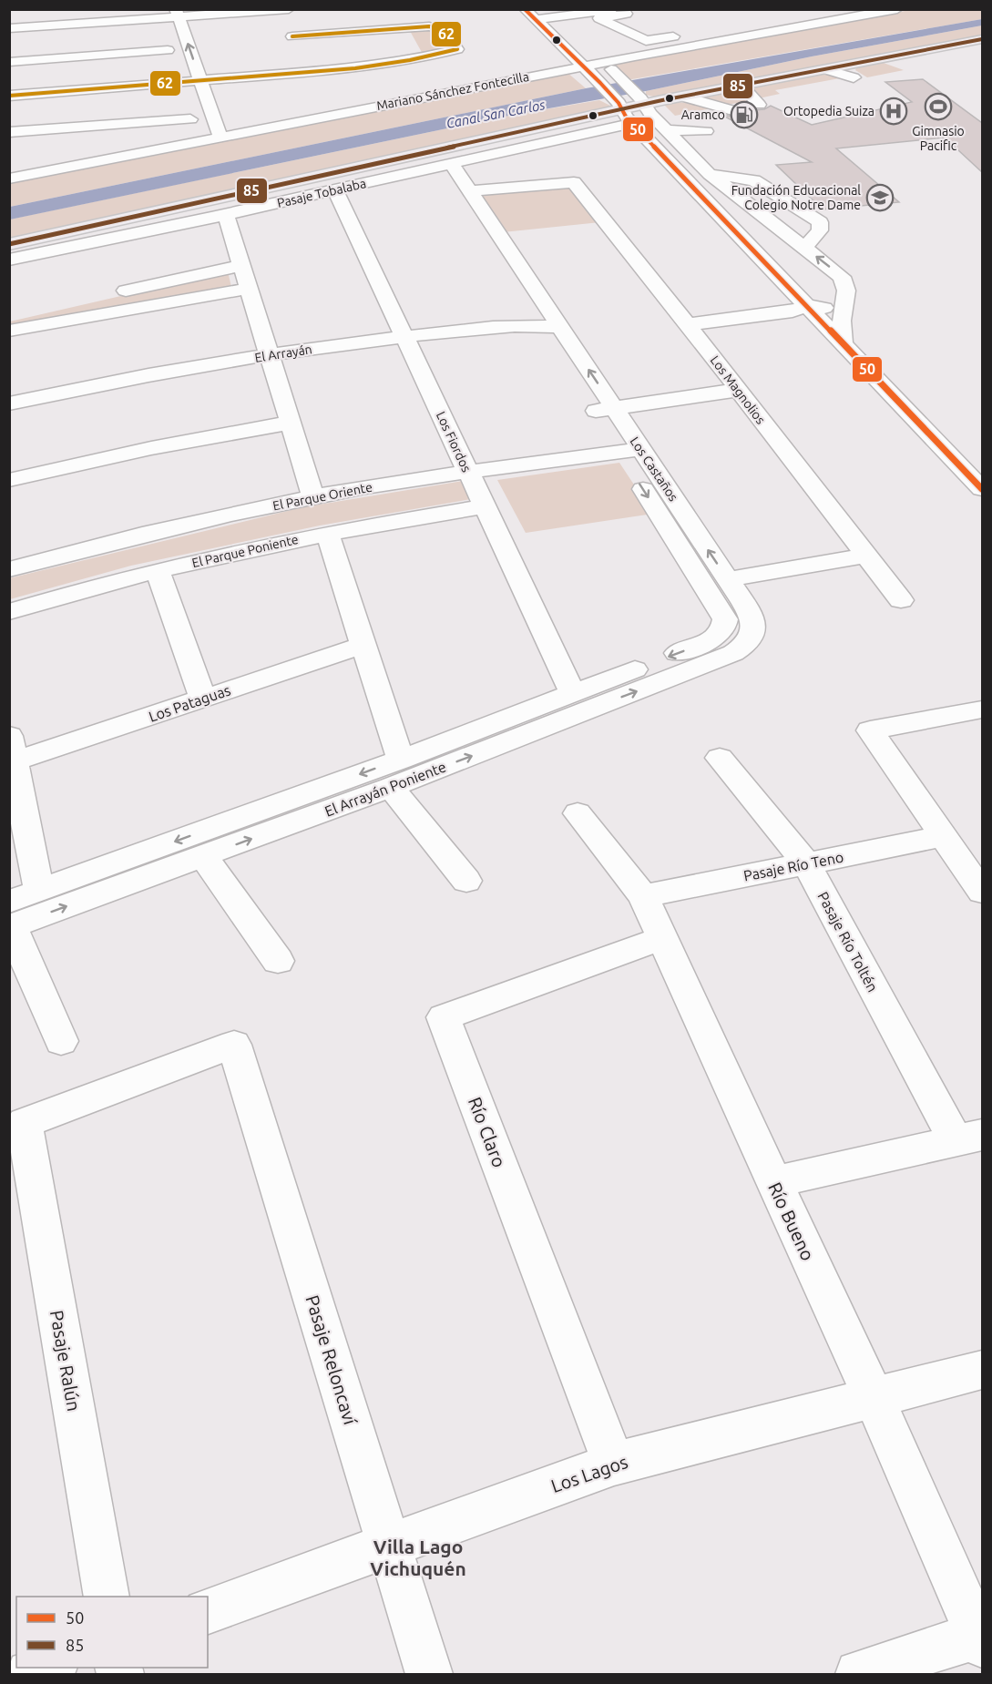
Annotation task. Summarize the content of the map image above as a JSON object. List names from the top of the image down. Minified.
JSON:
{"streets":{"street":["Mariano Sánchez Fontecilla","Pasaje Tobalaba","El Arrayán","Los Magnolios","Los Fiordos","Los Castaños","El Parque Oriente","El Parque Poniente","Los Pataguas","El Arrayán Poniente","Pasaje Río Teno","Pasaje Río Toltén","Río Claro","Río Bueno","Pasaje Reloncaví","Pasaje Ralún","Los Lagos"]},"crossings":[["Pasaje Tobalaba","Los Fiordos"],["Pasaje Tobalaba","Los Castaños"],["El Arrayán","Los Fiordos"],["El Arrayán","Los Castaños"],["Los Magnolios","Los Castaños"],["Los Fiordos","El Parque Oriente"],["Los Fiordos","El Parque Poniente"],["Los Fiordos","El Arrayán Poniente"],["Los Castaños","El Parque Oriente"],["Los Castaños","El Arrayán Poniente"],["Pasaje Río Teno","Pasaje Río Toltén"],["Pasaje Río Teno","Río Bueno"],["Río Claro","Río Bueno"],["Río Claro","Los Lagos"],["Río Bueno","Los Lagos"],["Pasaje Reloncaví","Pasaje Ralún"],["Pasaje Reloncaví","Los Lagos"]],"districts":["Villa Lago Vichuquén"],"water":["Canal San Carlos"],"places":{"sports":["Gimnasio Pacific"],"hospital":["Ortopedia Suiza"],"fuel station":["Aramco"],"school or university":["Fundación Educacional Colegio Notre Dame"]},"lines":["transit line 50","transit line 62","transit line 85"],"legend":["50","85"]}
